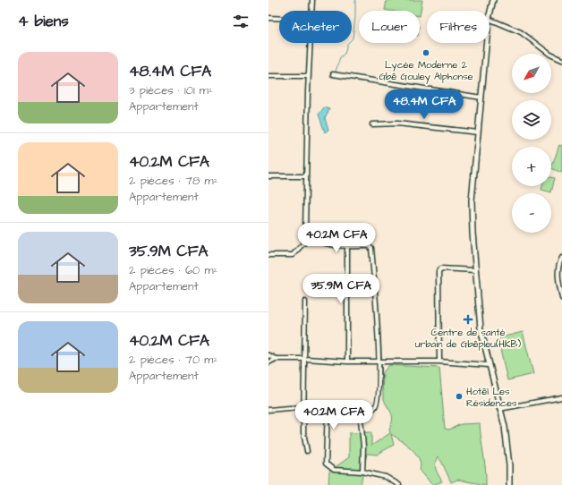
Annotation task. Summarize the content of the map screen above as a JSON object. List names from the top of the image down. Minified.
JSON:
{"places":{"other":["Lycée Moderne 2 Gbê Gouley Alphonse","Hotêl Les Résidences"],"health":["Centre de santé urbain de Gbêpleu(HKB)"]},"north":"bottom left","page":{"heading":"4 biens","chip":["Acheter","Louer","Filtres"],"list":[{"name":"48.4M CFA","note":"3 pièces · 101 m² · Appartement"},{"name":"40.2M CFA","note":"2 pièces · 78 m² · Appartement"},{"name":"35.9M CFA","note":"2 pièces · 60 m² · Appartement"},{"name":"40.2M CFA","note":"2 pièces · 70 m² · Appartement"}],"map_buttons":["+","−"],"price":["48.4M CFA","40.2M CFA","35.9M CFA","40.2M CFA"]}}
